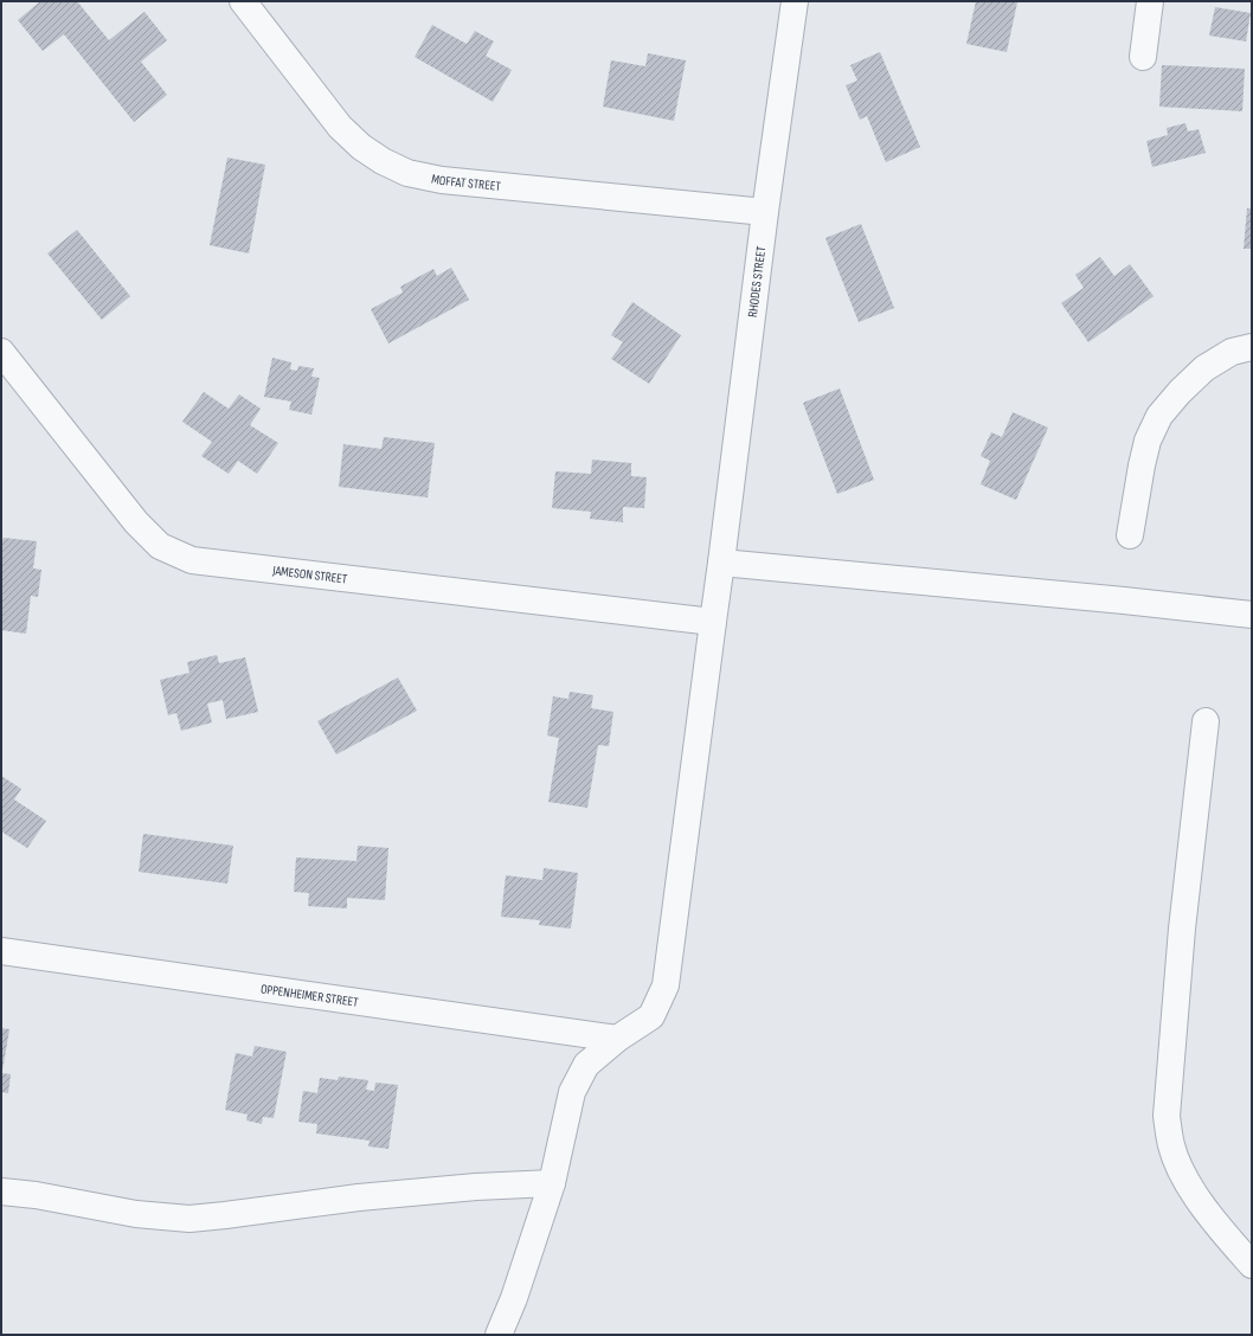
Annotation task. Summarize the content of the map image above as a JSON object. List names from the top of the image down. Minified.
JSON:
{"streets":{"street":["MOFFAT STREET","RHODES STREET","JAMESON STREET","OPPENHEIMER STREET"]},"crossings":[["MOFFAT STREET","RHODES STREET"],["RHODES STREET","JAMESON STREET"],["RHODES STREET","OPPENHEIMER STREET"]]}
